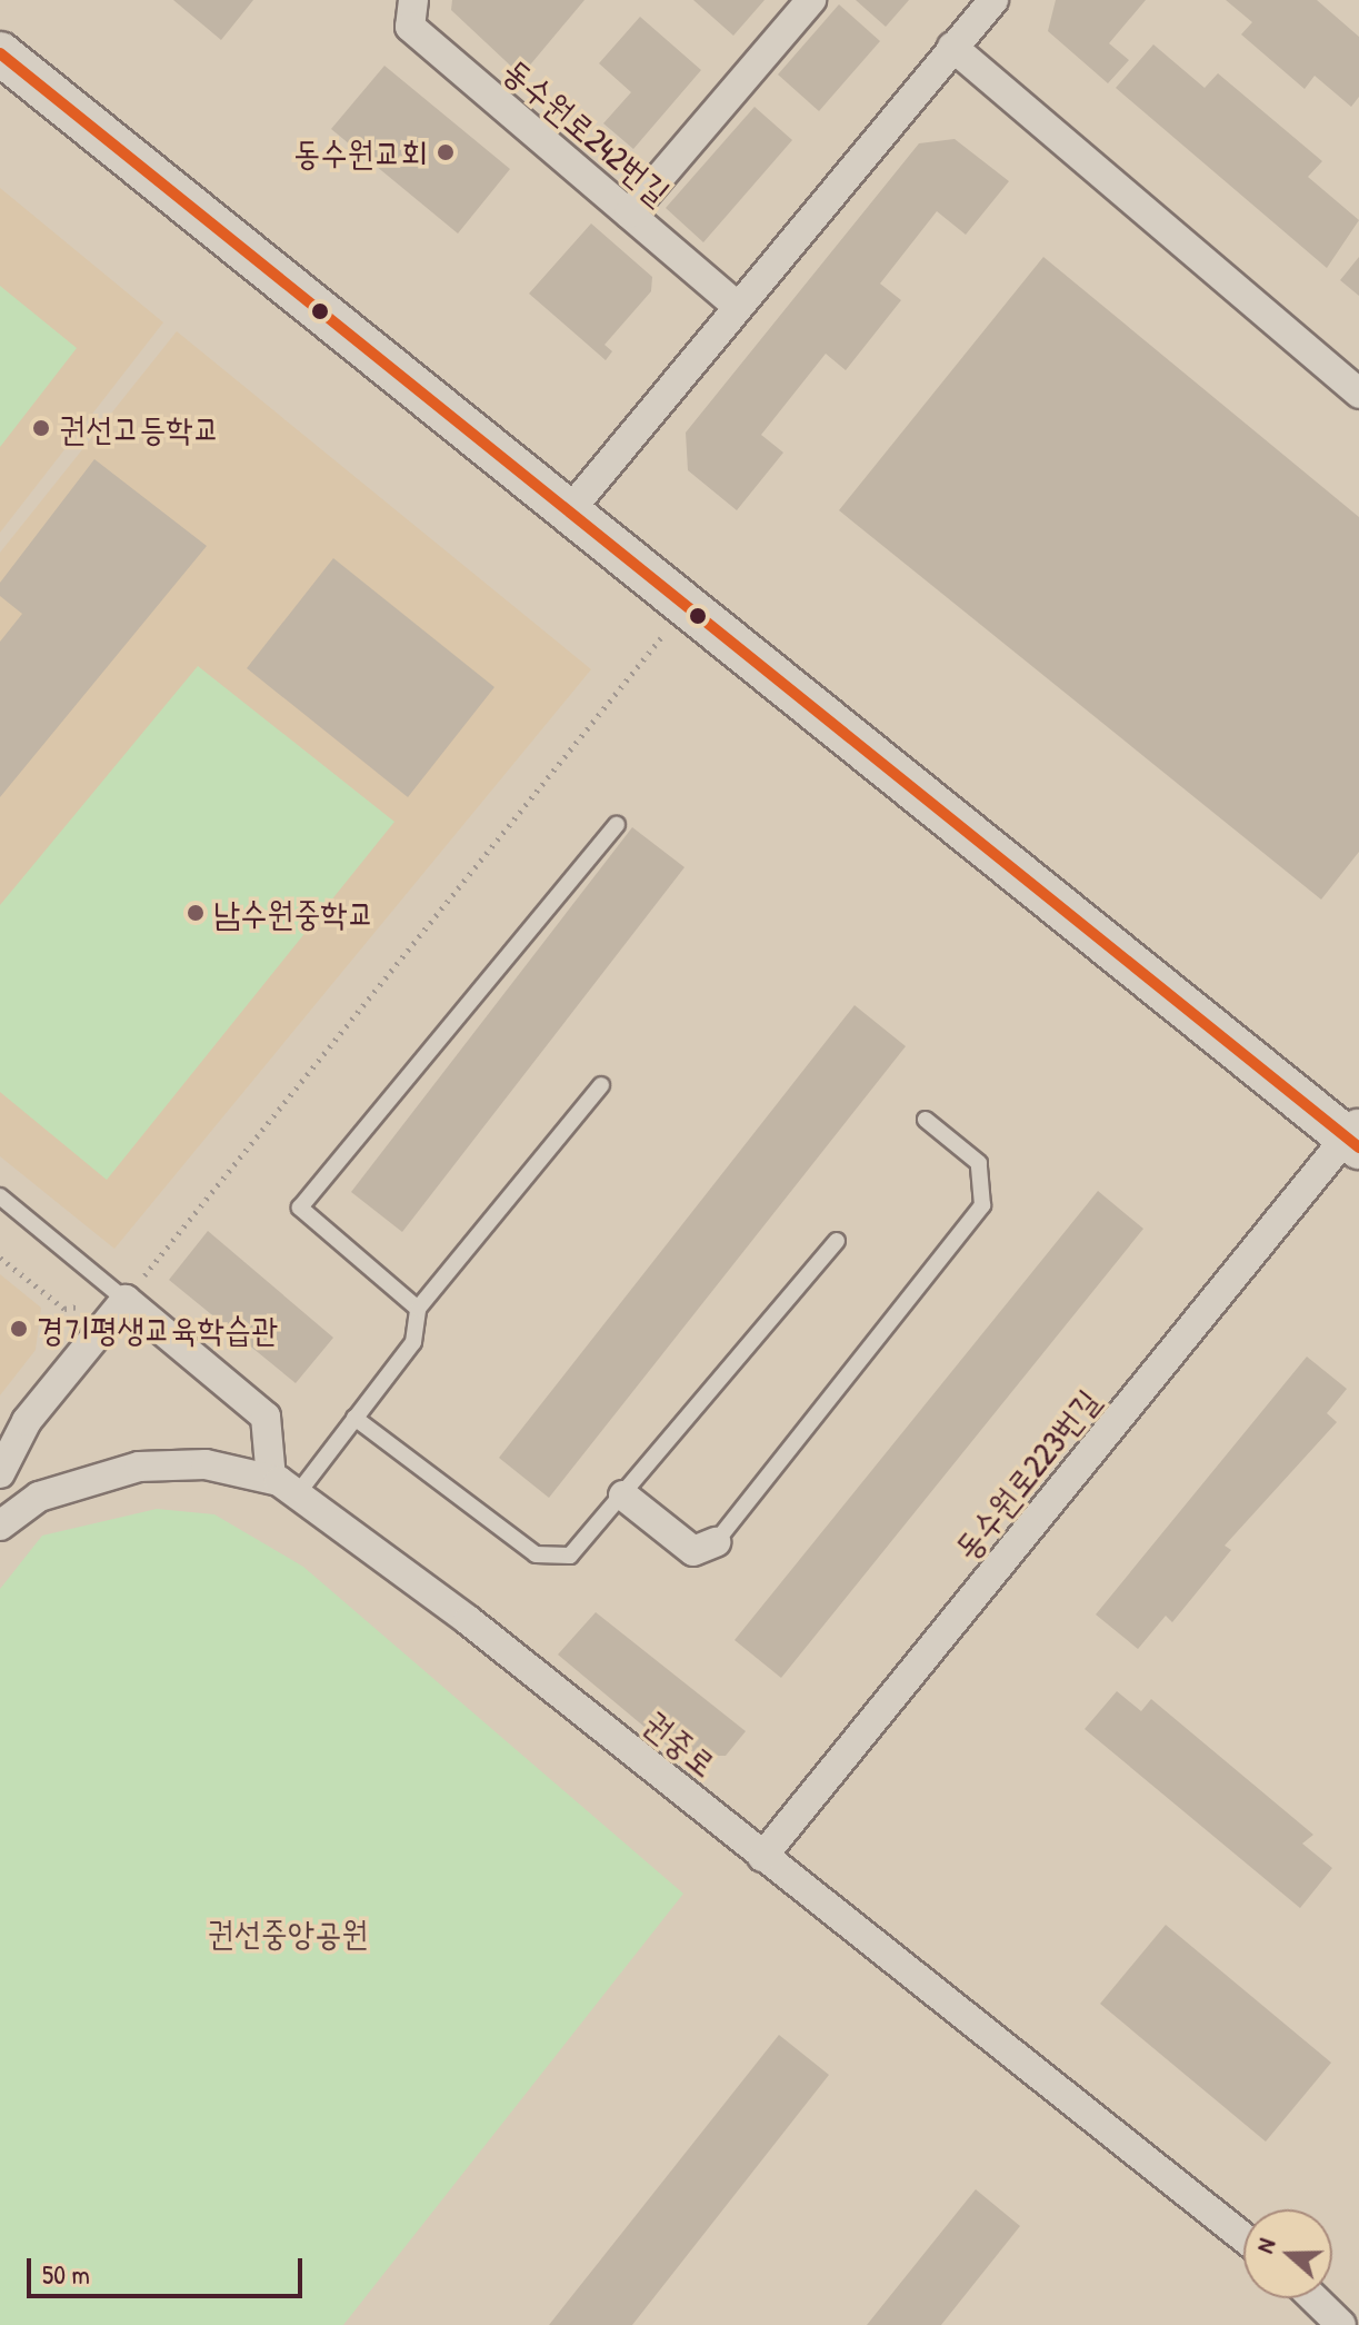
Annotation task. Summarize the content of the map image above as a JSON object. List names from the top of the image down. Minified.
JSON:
{"streets":{"street":["동수원로242번길","동수원로223번길","권중로"]},"crossings":[["동수원로223번길","권중로"]],"parks":["권선중앙공원"],"places":["동수원교회","권선고등학교","남수원중학교","경기평생교육학습관"],"scale_bar":"50 m","north":"left"}
